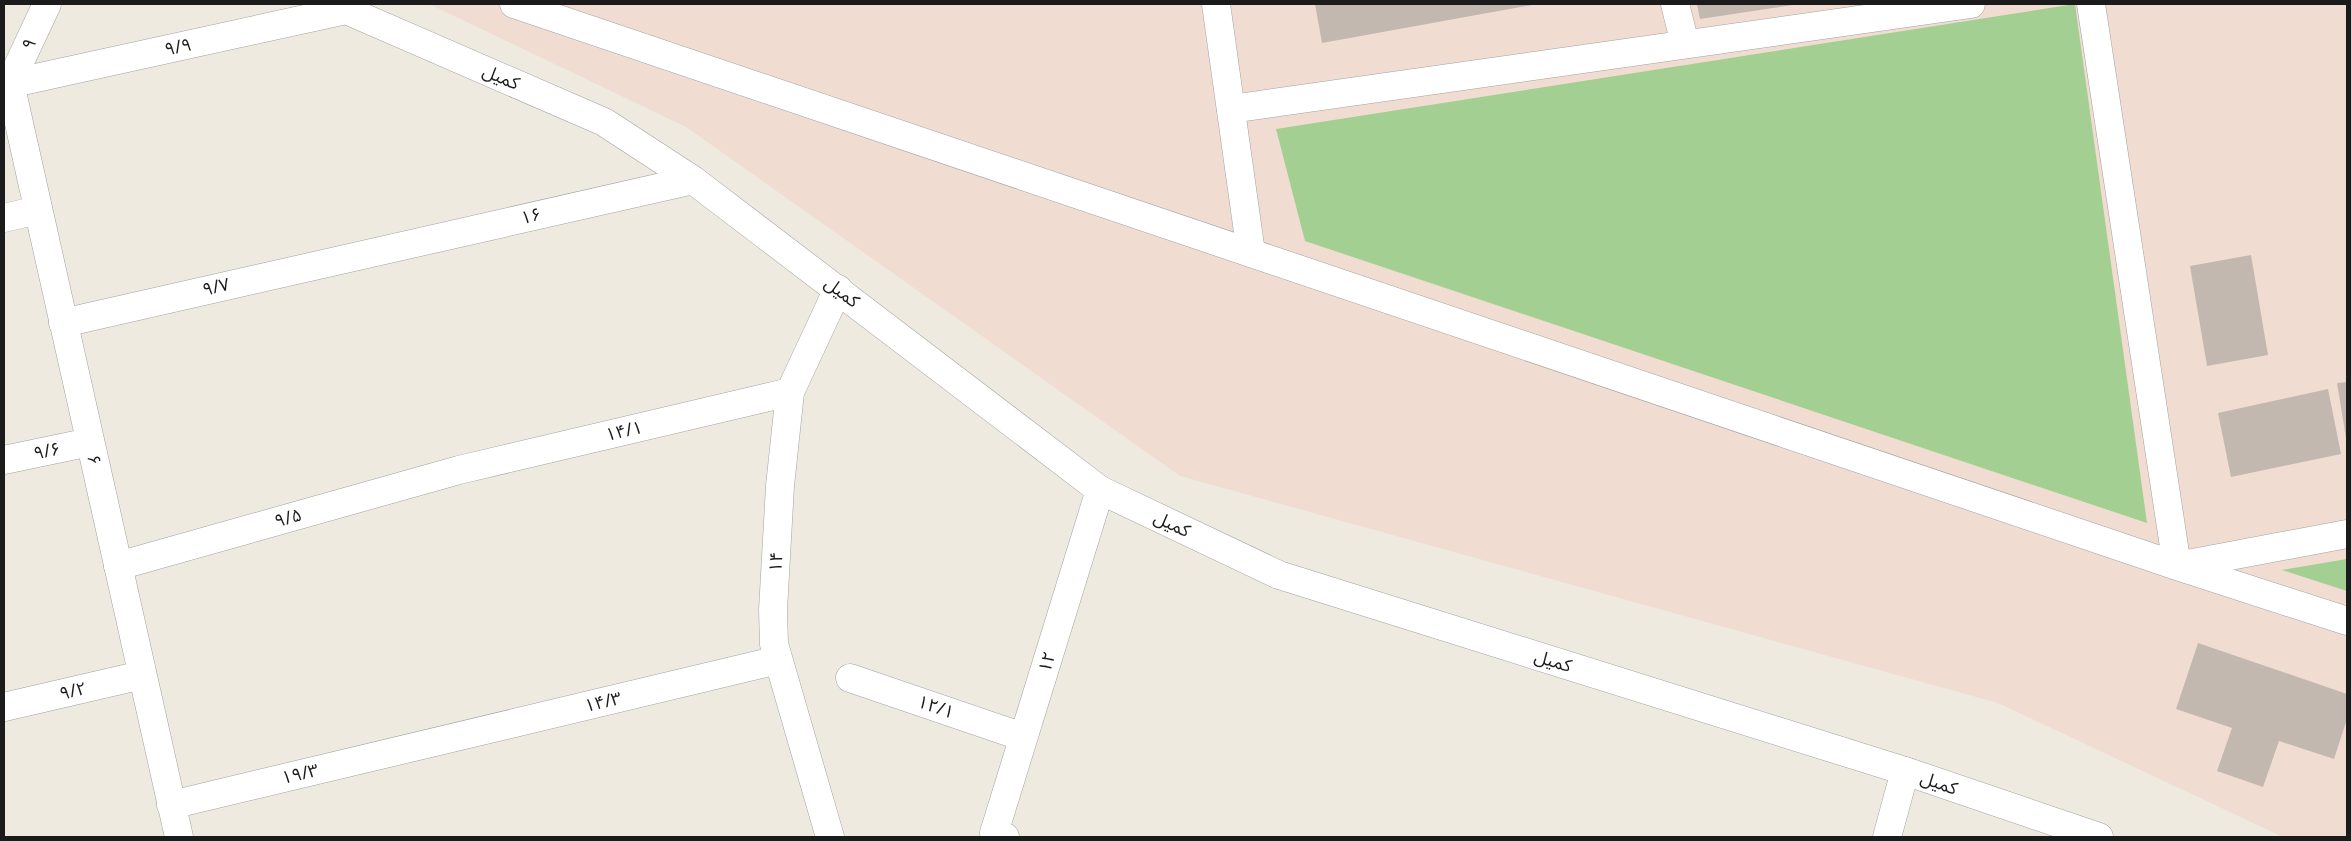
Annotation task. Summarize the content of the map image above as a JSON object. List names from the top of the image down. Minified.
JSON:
{"streets":{"street":["۹","۹/۹","کمیل","۱۶","۹/۷","۱۴/۱","۹/۶","۶","۹/۵","۱۴","۱۲","۹/۲","۱۴/۳","۱۲/۱","۱۹/۳"]},"crossings":[["۹","۹/۹"],["۹","۶"],["۹/۹","کمیل"],["۹/۹","۶"],["کمیل","۱۶"],["کمیل","۱۴"],["کمیل","۱۲"],["۱۶","۹/۷"],["۹/۷","۶"],["۱۴/۱","۹/۵"],["۱۴/۱","۱۴"],["۹/۶","۶"],["۶","۹/۵"],["۶","۹/۲"],["۶","۱۹/۳"],["۱۴","۱۴/۳"],["۱۲","۱۲/۱"],["۱۴/۳","۱۹/۳"]]}
